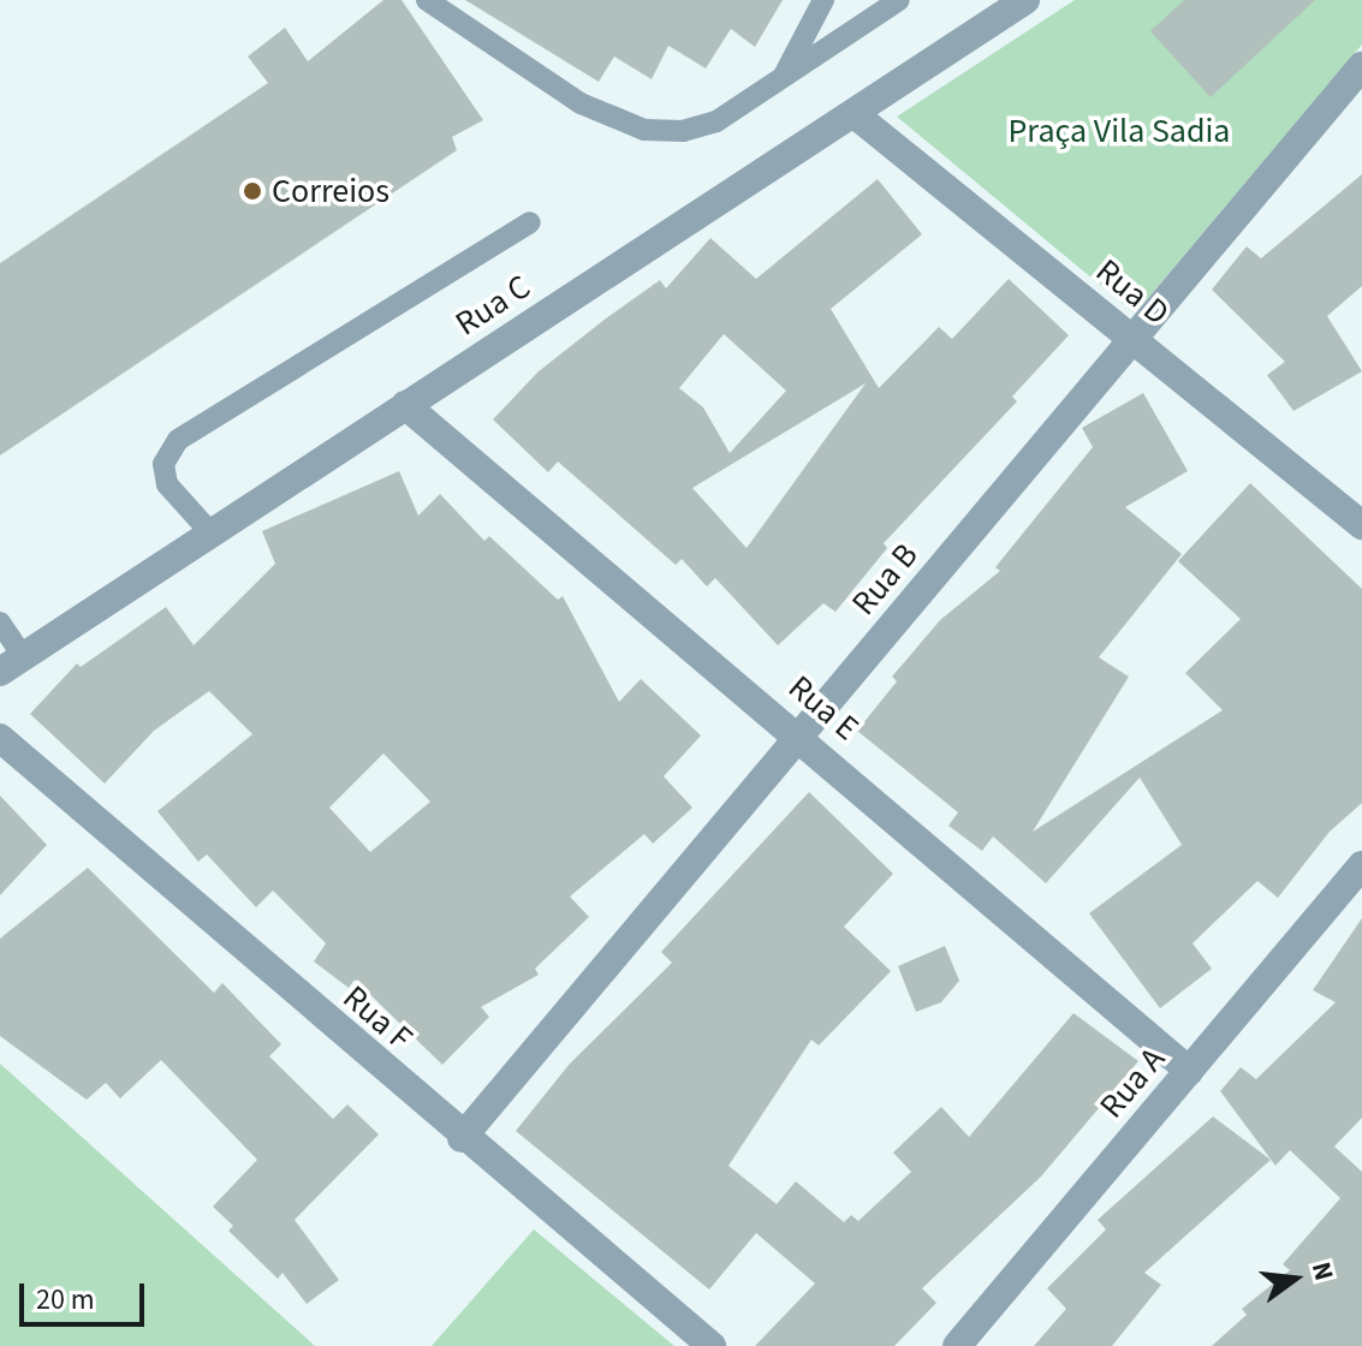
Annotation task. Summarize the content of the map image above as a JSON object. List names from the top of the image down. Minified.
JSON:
{"streets":{"street":["Rua D","Rua C","Rua B","Rua E","Rua F","Rua A"]},"crossings":[["Rua D","Rua C"],["Rua D","Rua B"],["Rua C","Rua E"],["Rua B","Rua E"],["Rua B","Rua F"],["Rua E","Rua A"]],"parks":["Praça Vila Sadia"],"places":["Correios"],"scale_bar":"20 m","north":"right"}
